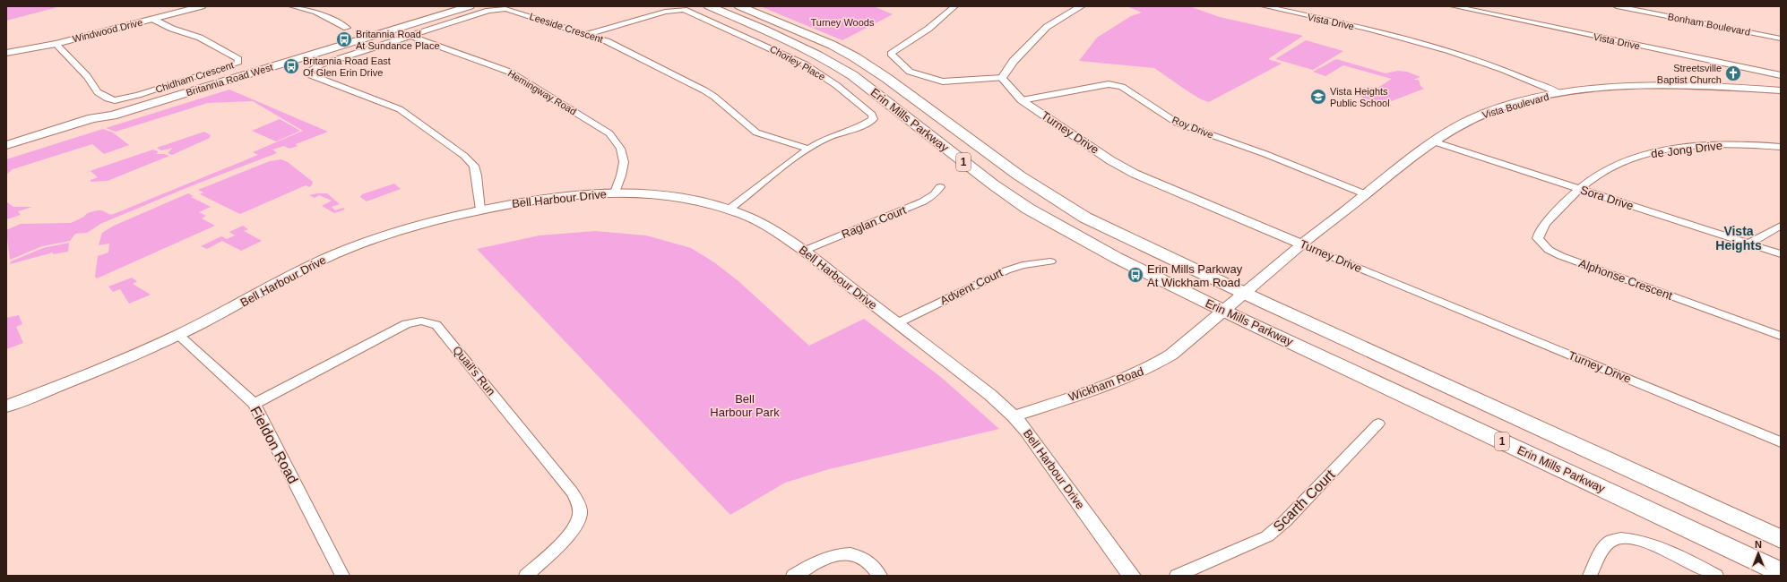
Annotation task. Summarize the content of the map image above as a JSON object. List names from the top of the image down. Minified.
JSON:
{"streets":{"main road":["Britannia Road West","Erin Mills Parkway","1"],"street":["Vista Drive","Bonham Boulevard","Leeside Crescent","Windwood Drive","Chorley Place","Chidham Crescent","Hemingway Road","Vista Boulevard","Roy Drive","Turney Drive","de Jong Drive","Sora Drive","Bell Harbour Drive","Raglan Court","Alphonse Crescent","Advent Court","Quail's Run","Wickham Road","Fieldon Road","Scarth Court"]},"crossings":[["Vista Drive","Vista Boulevard"],["Leeside Crescent","Chorley Place"],["Leeside Crescent","Hemingway Road"],["Leeside Crescent","Bell Harbour Drive"],["Windwood Drive","Chidham Crescent"],["Chorley Place","Bell Harbour Drive"],["Hemingway Road","Bell Harbour Drive"],["Vista Boulevard","Erin Mills Parkway"],["Vista Boulevard","Roy Drive"],["Vista Boulevard","Turney Drive"],["Vista Boulevard","Sora Drive"],["Vista Boulevard","Wickham Road"],["Erin Mills Parkway","Wickham Road"],["Roy Drive","Turney Drive"],["de Jong Drive","Sora Drive"],["de Jong Drive","Alphonse Crescent"],["Sora Drive","Alphonse Crescent"],["Bell Harbour Drive","Raglan Court"],["Bell Harbour Drive","Advent Court"],["Bell Harbour Drive","Wickham Road"],["Bell Harbour Drive","Fieldon Road"],["Quail's Run","Fieldon Road"]],"districts":["Vista Heights"],"parks":["Turney Woods","Bell Harbour Park"],"places":{"bus stop":["Britannia Road At Sundance Place","Britannia Road East Of Glen Erin Drive","Erin Mills Parkway At Wickham Road"],"church":["Streetsville Baptist Church"],"school or university":["Vista Heights Public School"]},"north":"top"}
